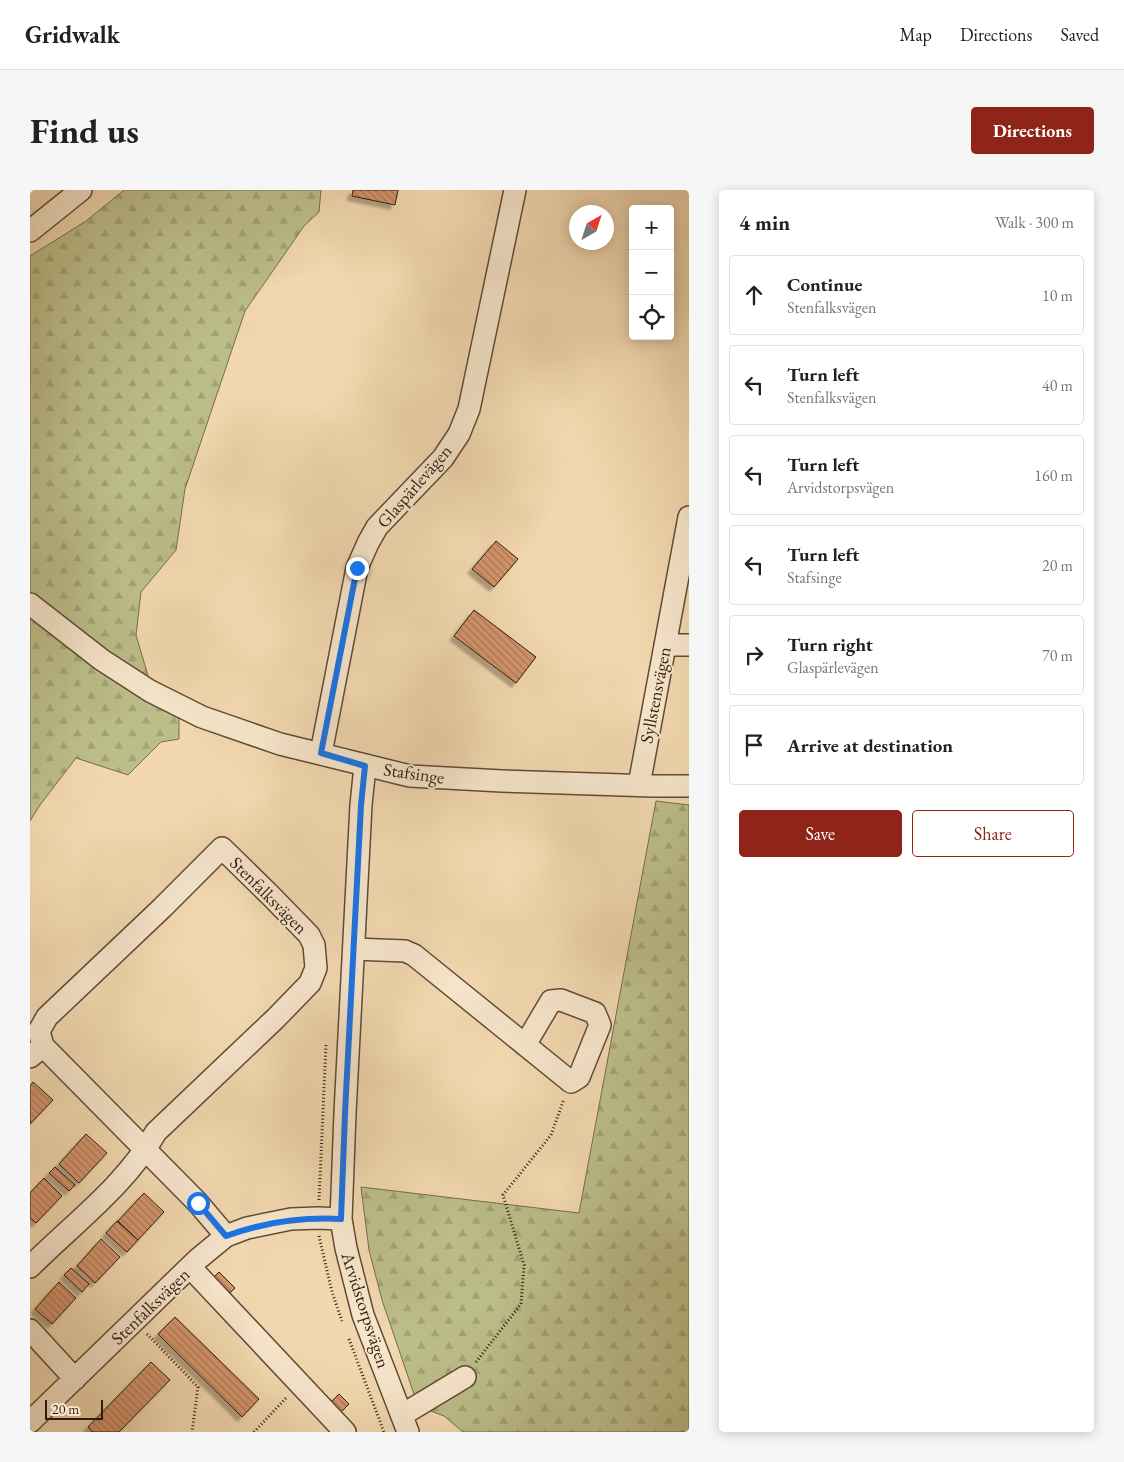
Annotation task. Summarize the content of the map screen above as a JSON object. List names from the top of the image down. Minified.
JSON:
{"streets":{"street":["Glaspärlevägen","Syllstensvägen","Stafsinge","Stenfalksvägen","Arvidstorpsvägen"]},"crossings":[["Glaspärlevägen","Stafsinge"],["Syllstensvägen","Stafsinge"],["Stafsinge","Arvidstorpsvägen"],["Stenfalksvägen","Arvidstorpsvägen"]],"scale_bar":"20 m","north":"top right","page":{"header":"Gridwalk","nav":["Map","Directions","Saved"],"buttons":["Directions",["Save","Share"]],"title":"Find us","heading":["4 min","Walk · 300 m"],"map_buttons":["+","−"],"list":[["Continue","Stenfalksvägen","10 m"],["Turn left","Stenfalksvägen","40 m"],["Turn left","Arvidstorpsvägen","160 m"],["Turn left","Stafsinge","20 m"],["Turn right","Glaspärlevägen","70 m"],"Arrive at destination"],"scale":"20 m"}}
